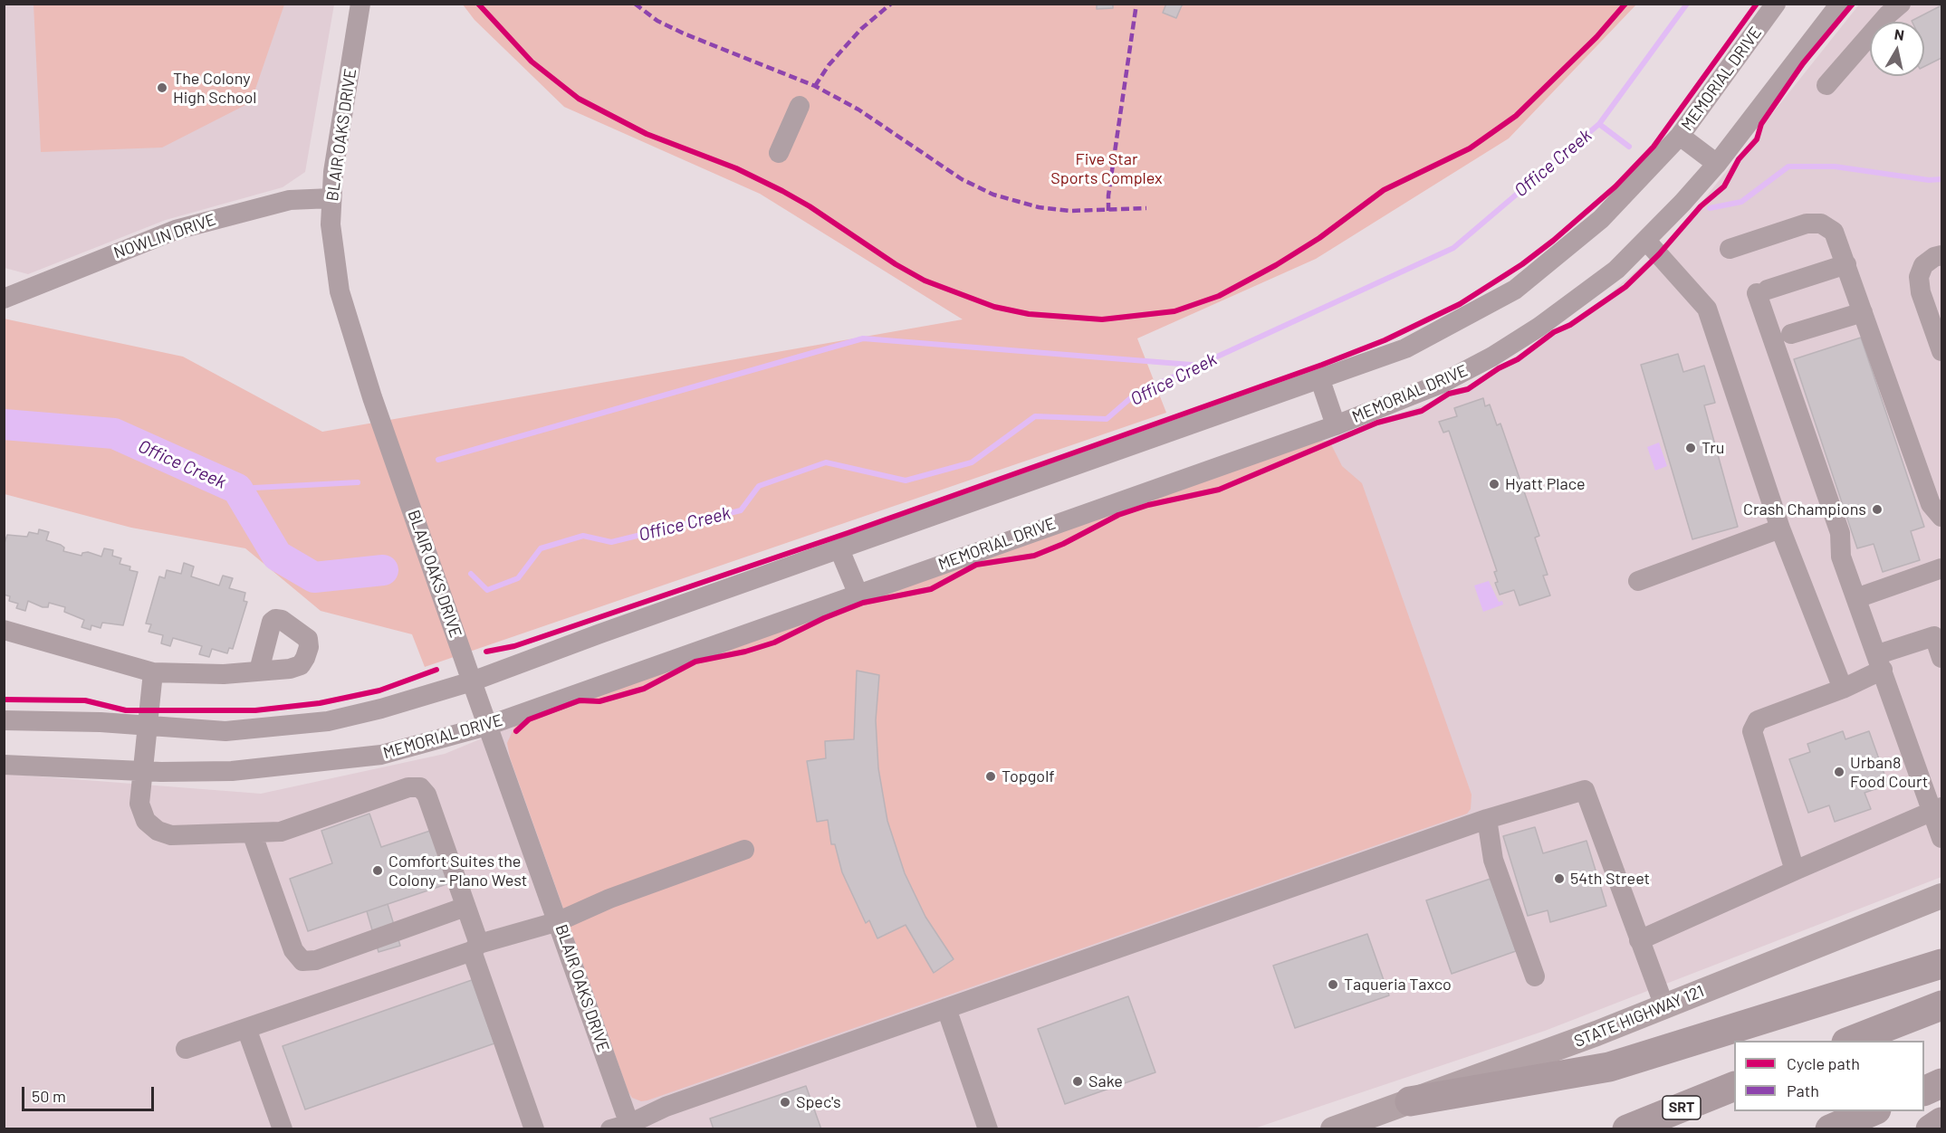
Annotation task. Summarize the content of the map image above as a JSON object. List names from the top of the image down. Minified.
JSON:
{"streets":{"highway":["SRT"],"main road":["STATE HIGHWAY 121"],"street":["MEMORIAL DRIVE","BLAIR OAKS DRIVE","NOWLIN DRIVE"]},"crossings":[["MEMORIAL DRIVE","BLAIR OAKS DRIVE"],["BLAIR OAKS DRIVE","NOWLIN DRIVE"]],"water":["Office Creek"],"parks":["Five Star Sports Complex"],"places":["The Colony High School","Tru","Hyatt Place","Crash Champions","Urban8 Food Court","Topgolf","Comfort Suites the Colony - Plano West","54th Street","Taqueria Taxco","Sake","Spec's"],"legend":["Cycle path","Path"],"scale_bar":"50 m","north":"top"}
